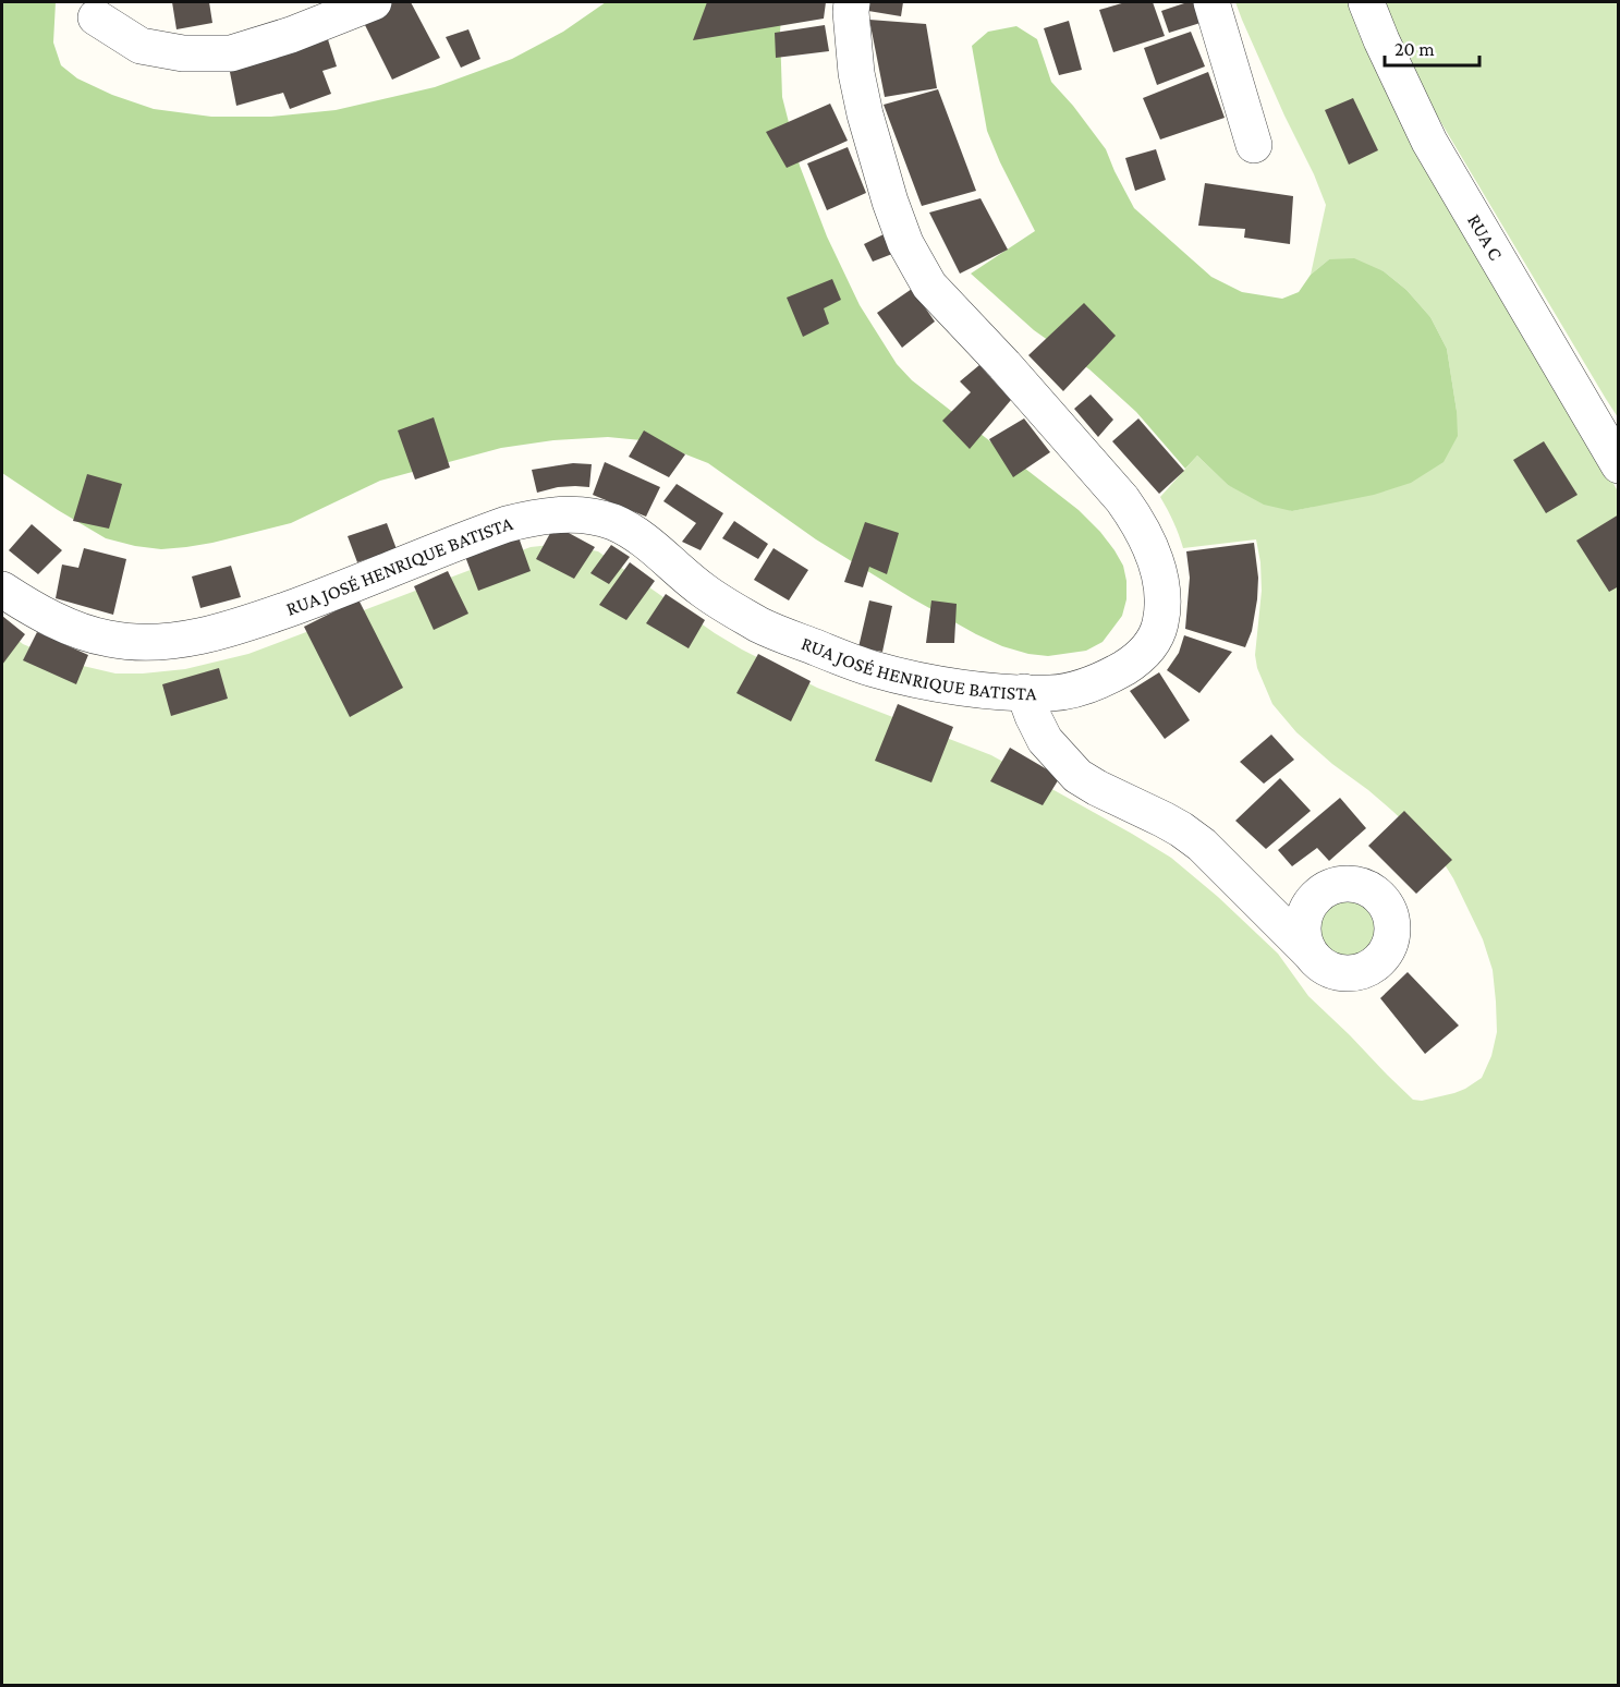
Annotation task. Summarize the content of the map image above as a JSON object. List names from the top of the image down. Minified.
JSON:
{"streets":{"street":["RUA C","RUA JOSÉ HENRIQUE BATISTA"]},"scale_bar":"20 m"}
